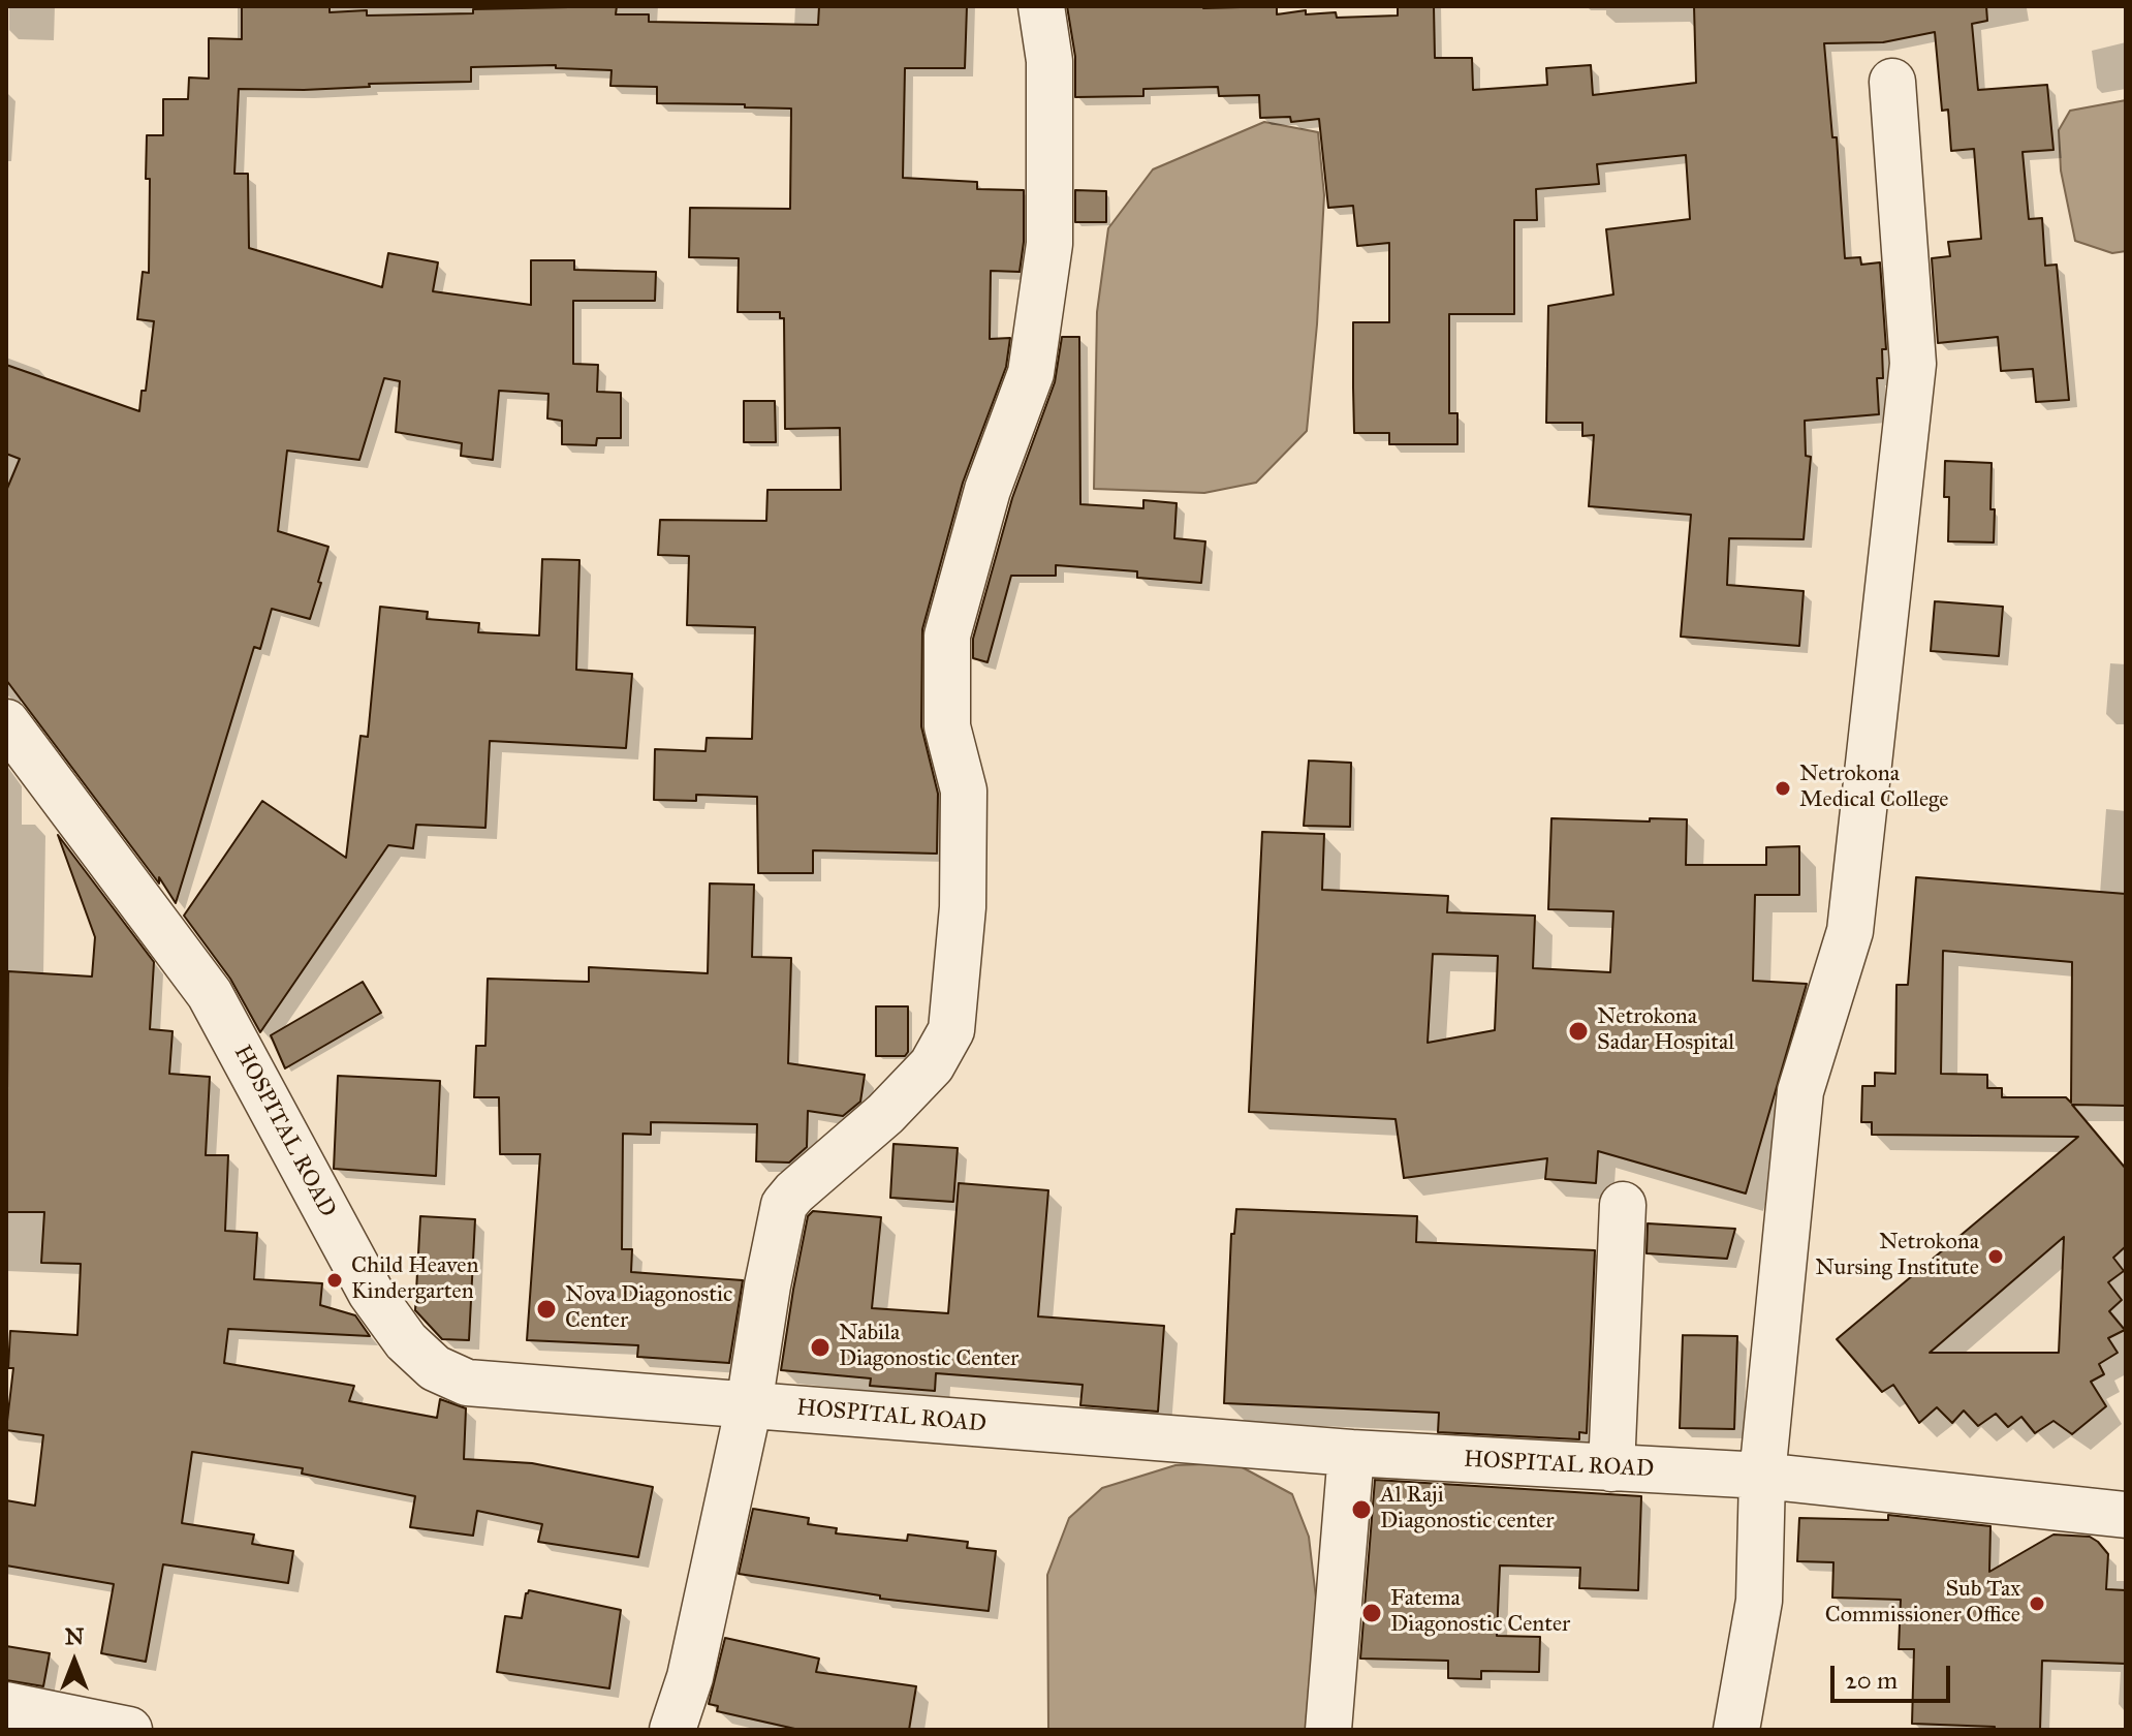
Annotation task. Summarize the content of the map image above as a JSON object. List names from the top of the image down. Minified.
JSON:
{"streets":{"street":["HOSPITAL ROAD"]},"places":["Netrokona Medical College","Netrokona Sadar Hospital","Netrokona Nursing Institute","Child Heaven Kindergarten","Nova Diagonostic Center","Nabila Diagonostic Center","Al Raji Diagonostic center","Sub Tax Commissioner Office","Fatema Diagonostic Center"],"scale_bar":"20 m","north":"top"}
